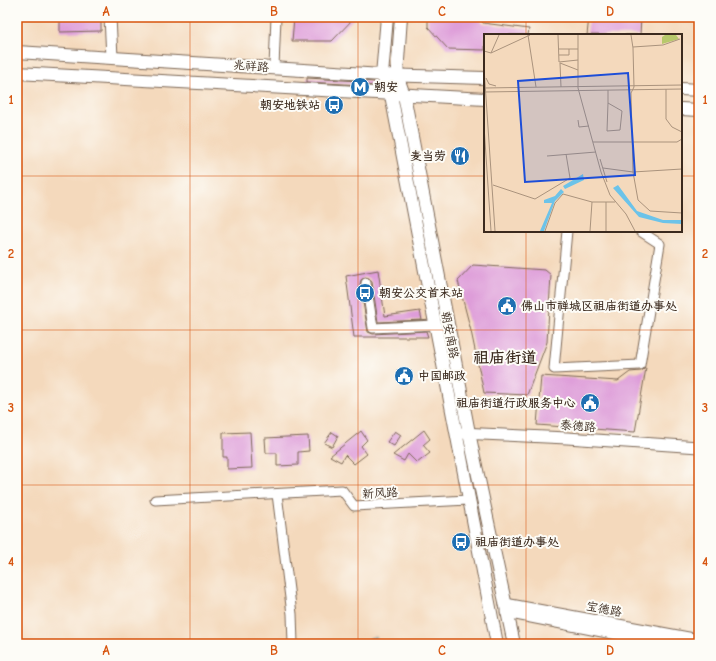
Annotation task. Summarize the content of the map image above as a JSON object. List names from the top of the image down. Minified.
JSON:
{"streets":{"main road":["兆祥路","朝安南路"],"street":["泰德路","新风路","宝德路"]},"crossings":[["兆祥路","朝安南路"],["朝安南路","泰德路"],["朝安南路","新风路"],["朝安南路","宝德路"]],"districts":["祖庙街道"],"places":{"metro station":["朝安"],"bus stop":["朝安地铁站","朝安公交首末站","祖庙街道办事处"],"restaurant":["麦当劳"],"public building":["佛山市禅城区祖庙街道办事处","中国邮政","祖庙街道行政服务中心"]},"grid":{"columns":["A","B","C","D"],"rows":["1","2","3","4"]}}
